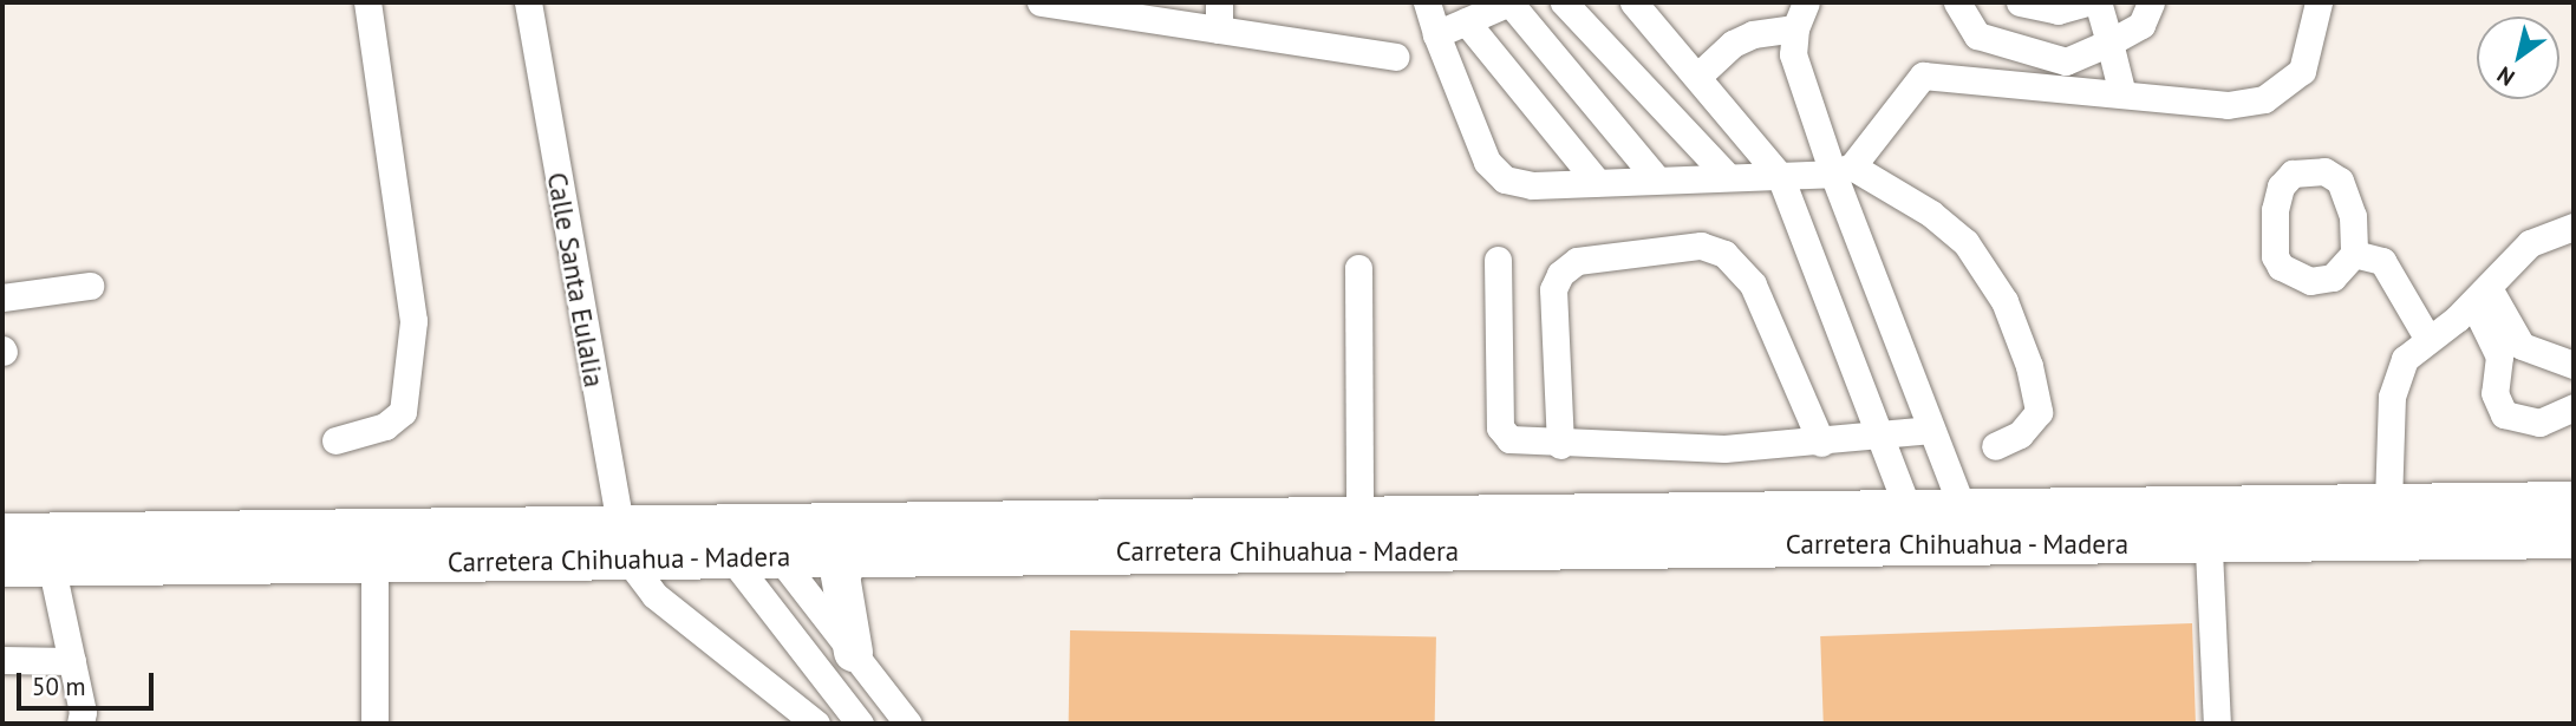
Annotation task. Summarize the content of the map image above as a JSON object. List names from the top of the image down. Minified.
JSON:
{"streets":{"highway":["Carretera Chihuahua - Madera"],"street":["Calle Santa Eulalia"]},"crossings":[["Calle Santa Eulalia","Carretera Chihuahua - Madera"]],"scale_bar":"50 m","north":"bottom left"}
